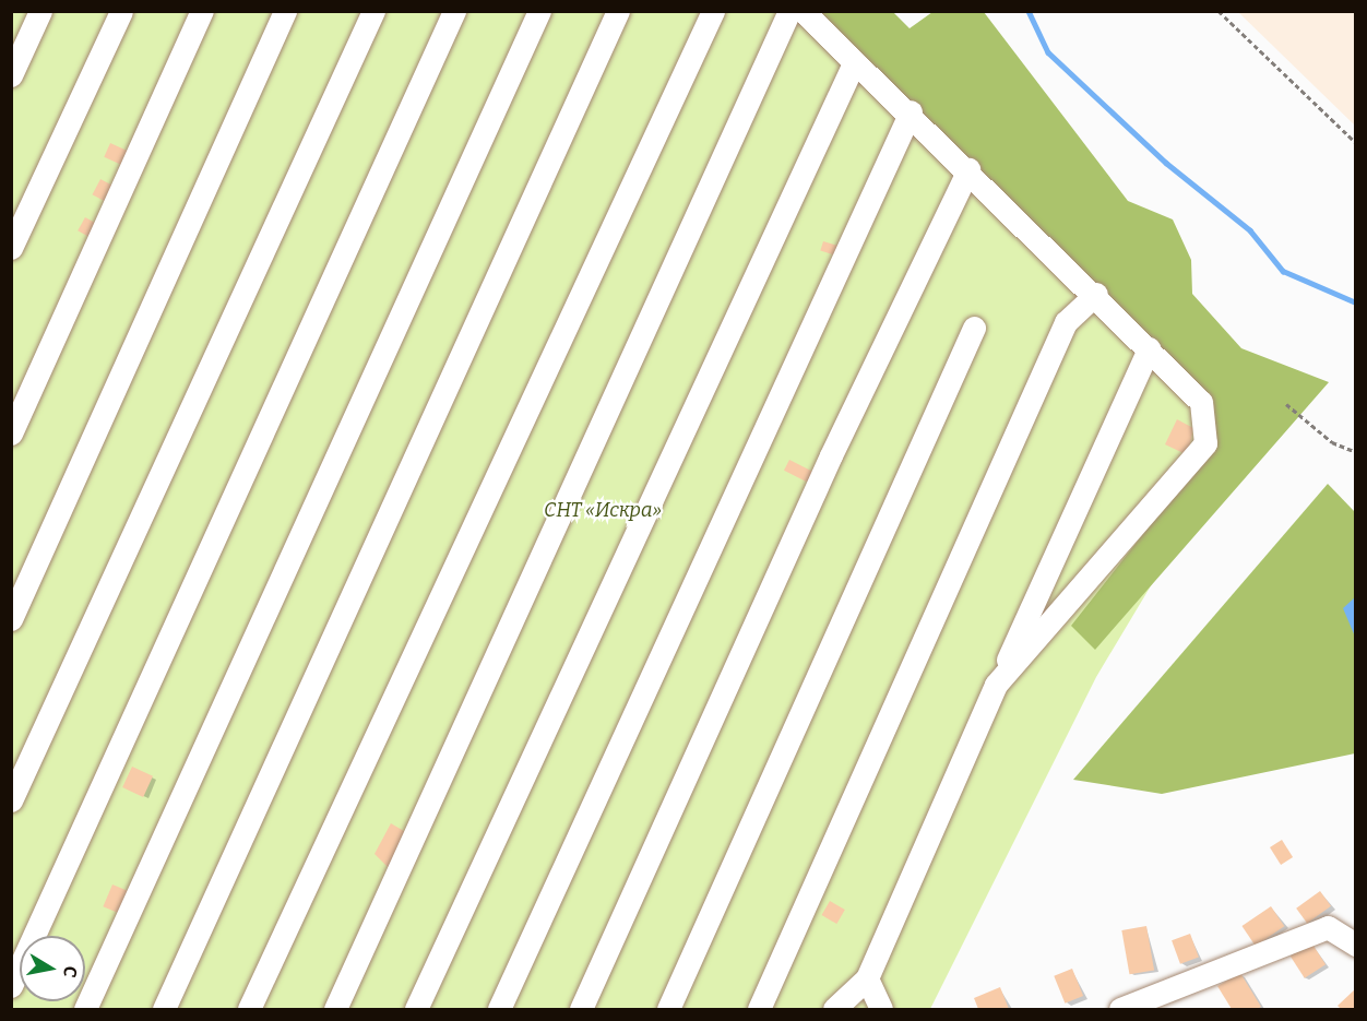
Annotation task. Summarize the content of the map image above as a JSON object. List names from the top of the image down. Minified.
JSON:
{"parks":["СНТ «Искра»"],"north":"right"}
